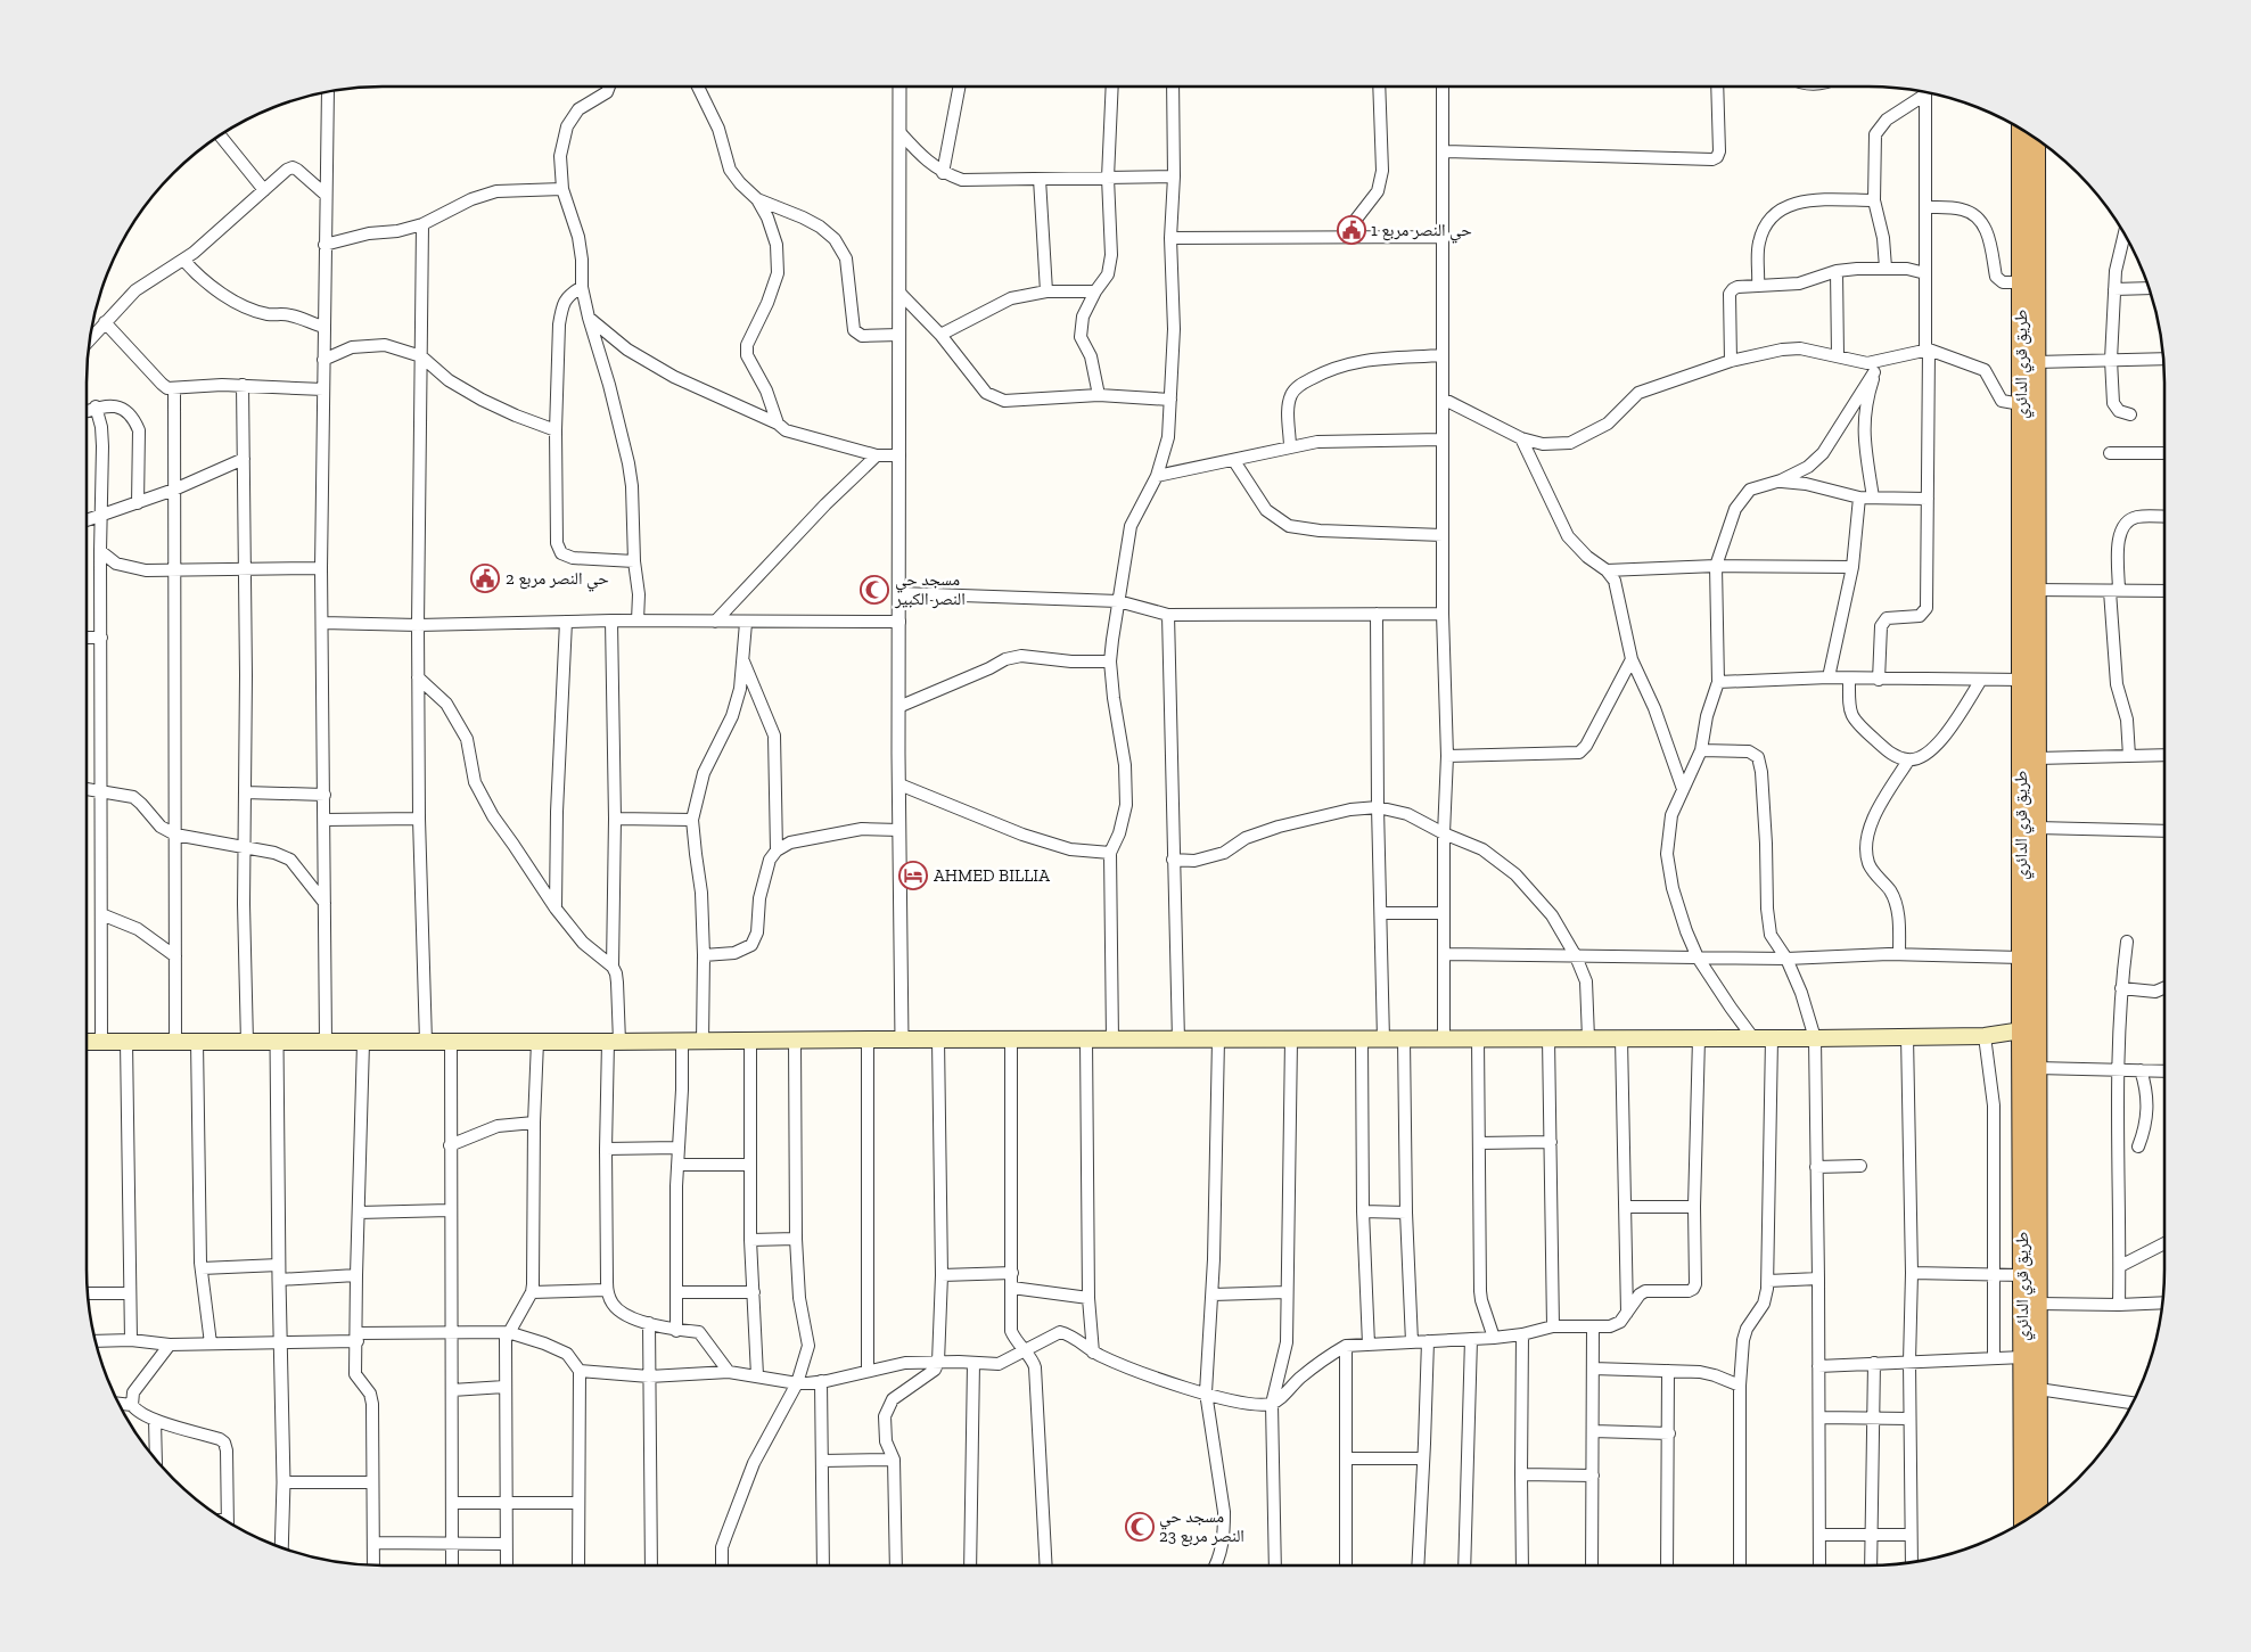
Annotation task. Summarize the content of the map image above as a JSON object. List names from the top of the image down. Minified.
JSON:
{"streets":{"highway":["طريق قري الدائري"]},"places":{"public building":["حي النصر مربع 1","حي النصر مربع 2"],"mosque":["مسجد حي النصر الكبير","مسجد حي النصر مربع 23"],"hotel":["AHMED BILLIA"]}}
